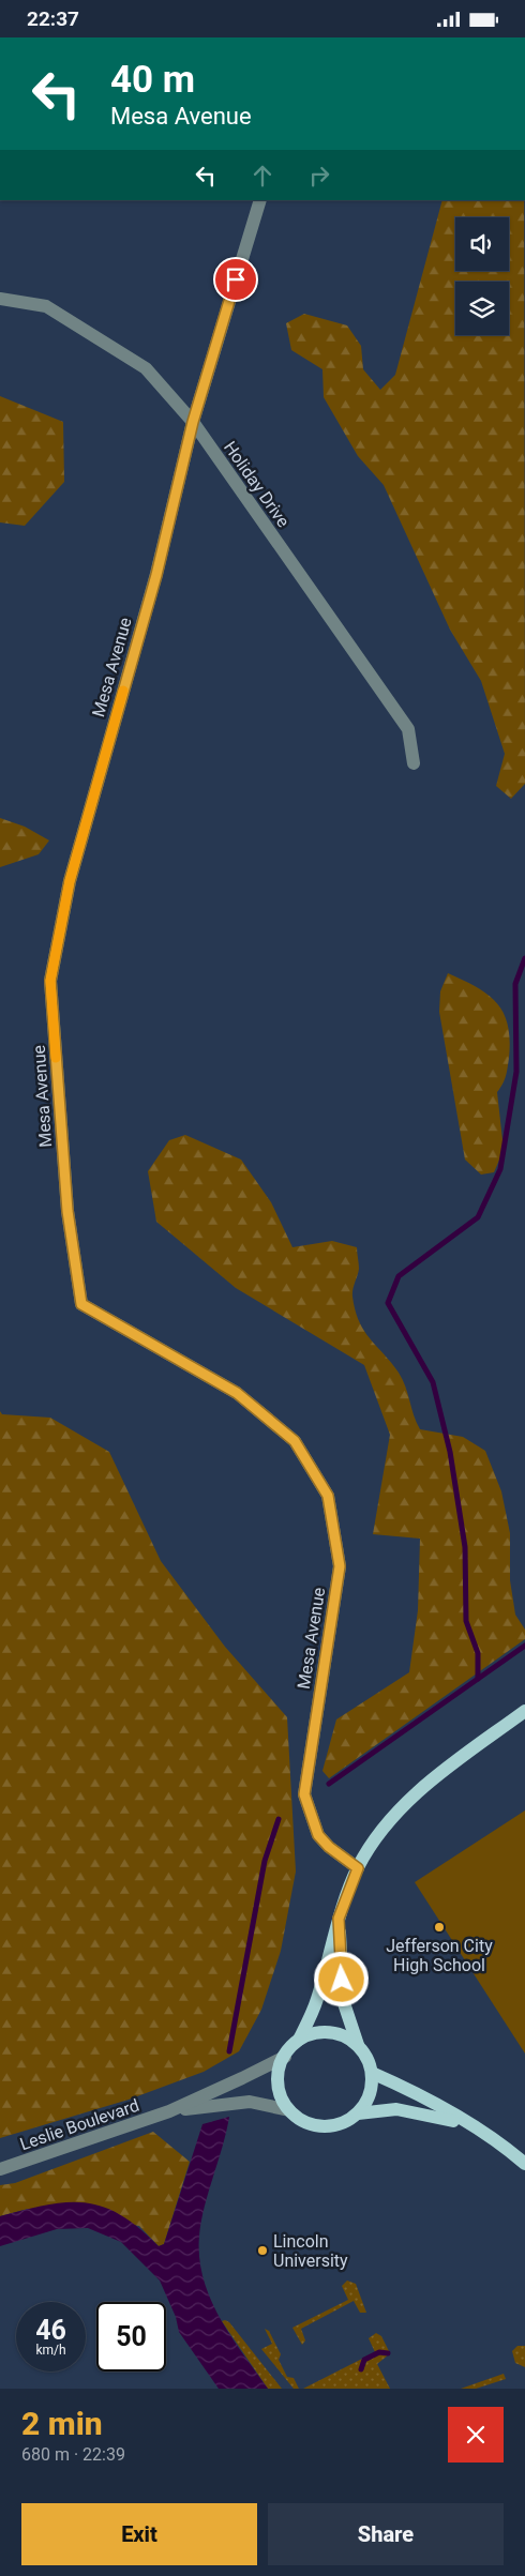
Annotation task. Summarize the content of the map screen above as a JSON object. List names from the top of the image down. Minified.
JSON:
{"streets":{"street":["Holiday Drive","Mesa Avenue","Leslie Boulevard"]},"crossings":[["Holiday Drive","Mesa Avenue"]],"places":["Jefferson City High School","Lincoln University"],"page":{"status":"22:37","turn":["40 m","Mesa Avenue"],"speed":"46 km/h","limit":"50","heading":["2 min","680 m · 22:39"],"buttons":["Exit","Share"]}}
